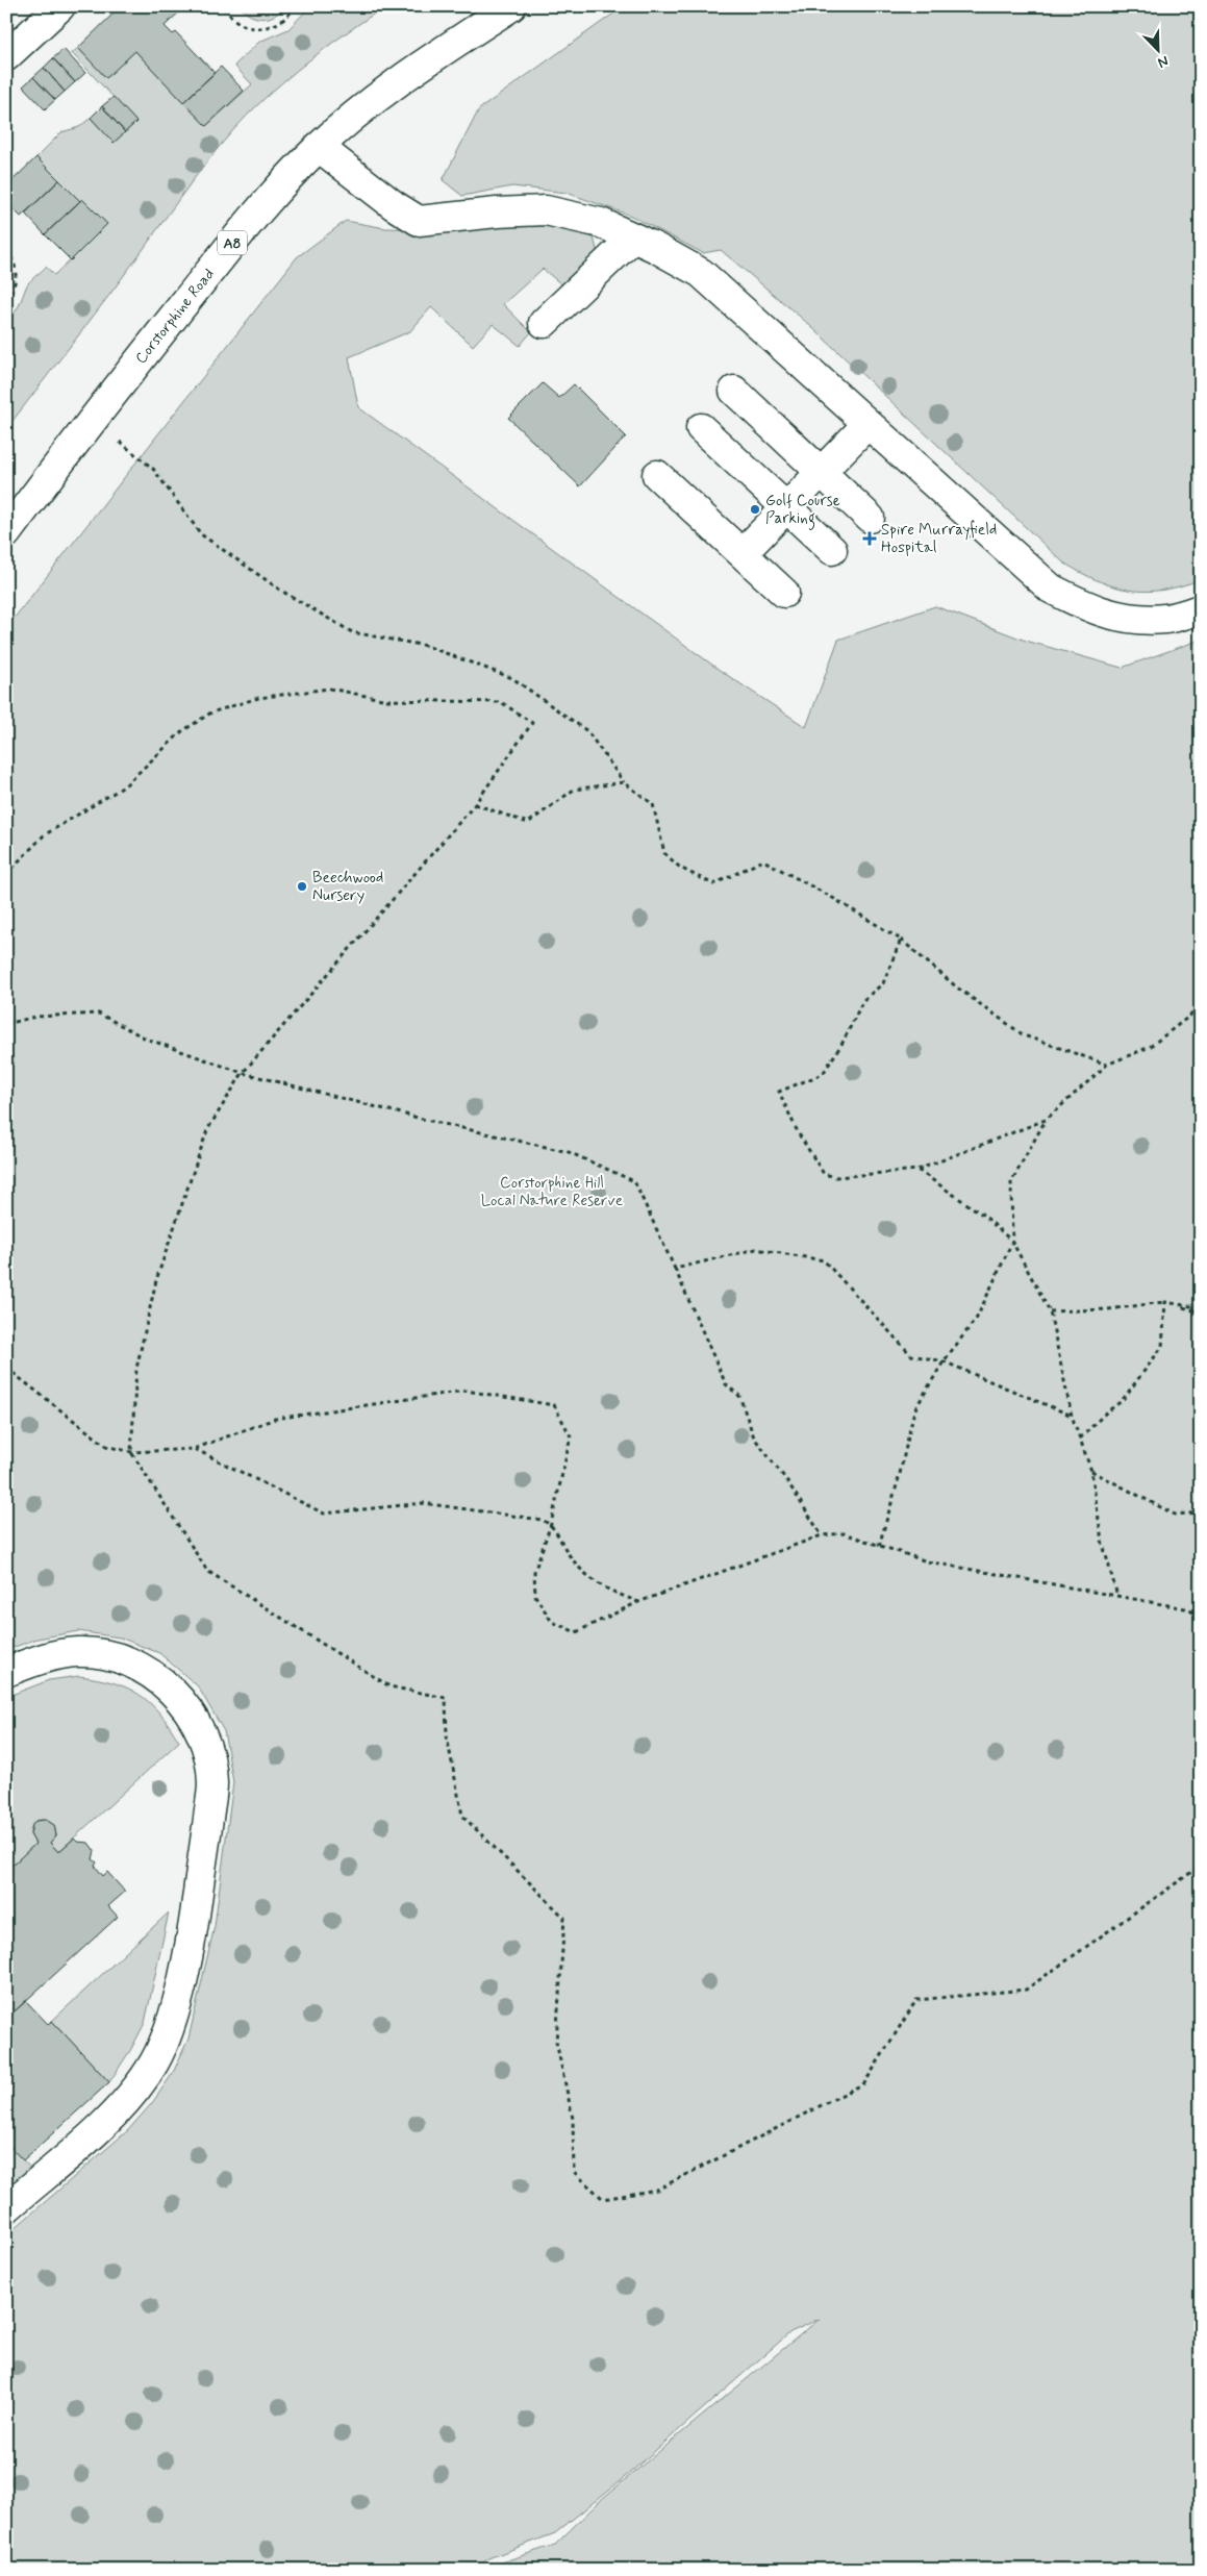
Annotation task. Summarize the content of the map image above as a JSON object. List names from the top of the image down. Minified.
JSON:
{"streets":{"main road":["A8","Corstorphine Road"]},"parks":["Corstorphine Hill Local Nature Reserve"],"places":{"other":["Golf Course Parking","Beechwood Nursery"],"health":["Spire Murrayfield Hospital"]},"north":"bottom right"}
